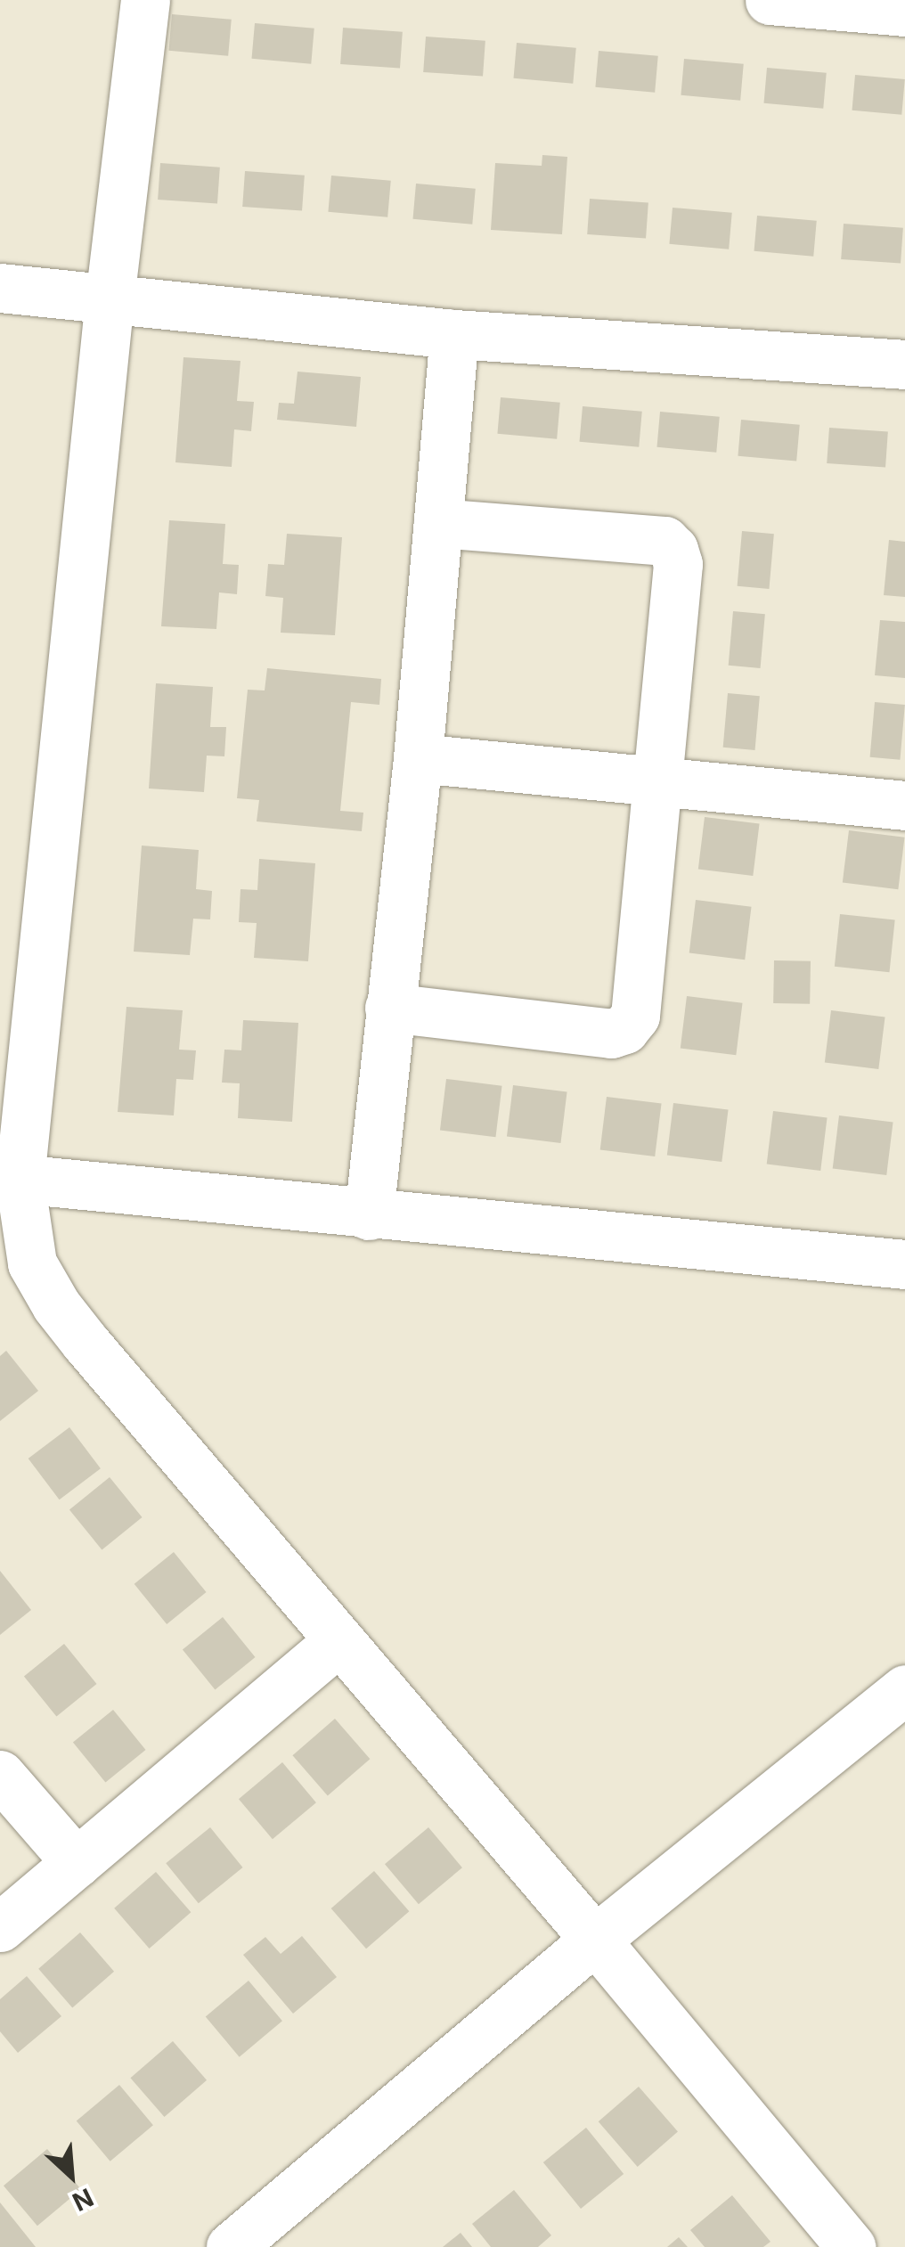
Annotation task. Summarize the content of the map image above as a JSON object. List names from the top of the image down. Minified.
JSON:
{"north":"bottom right"}
